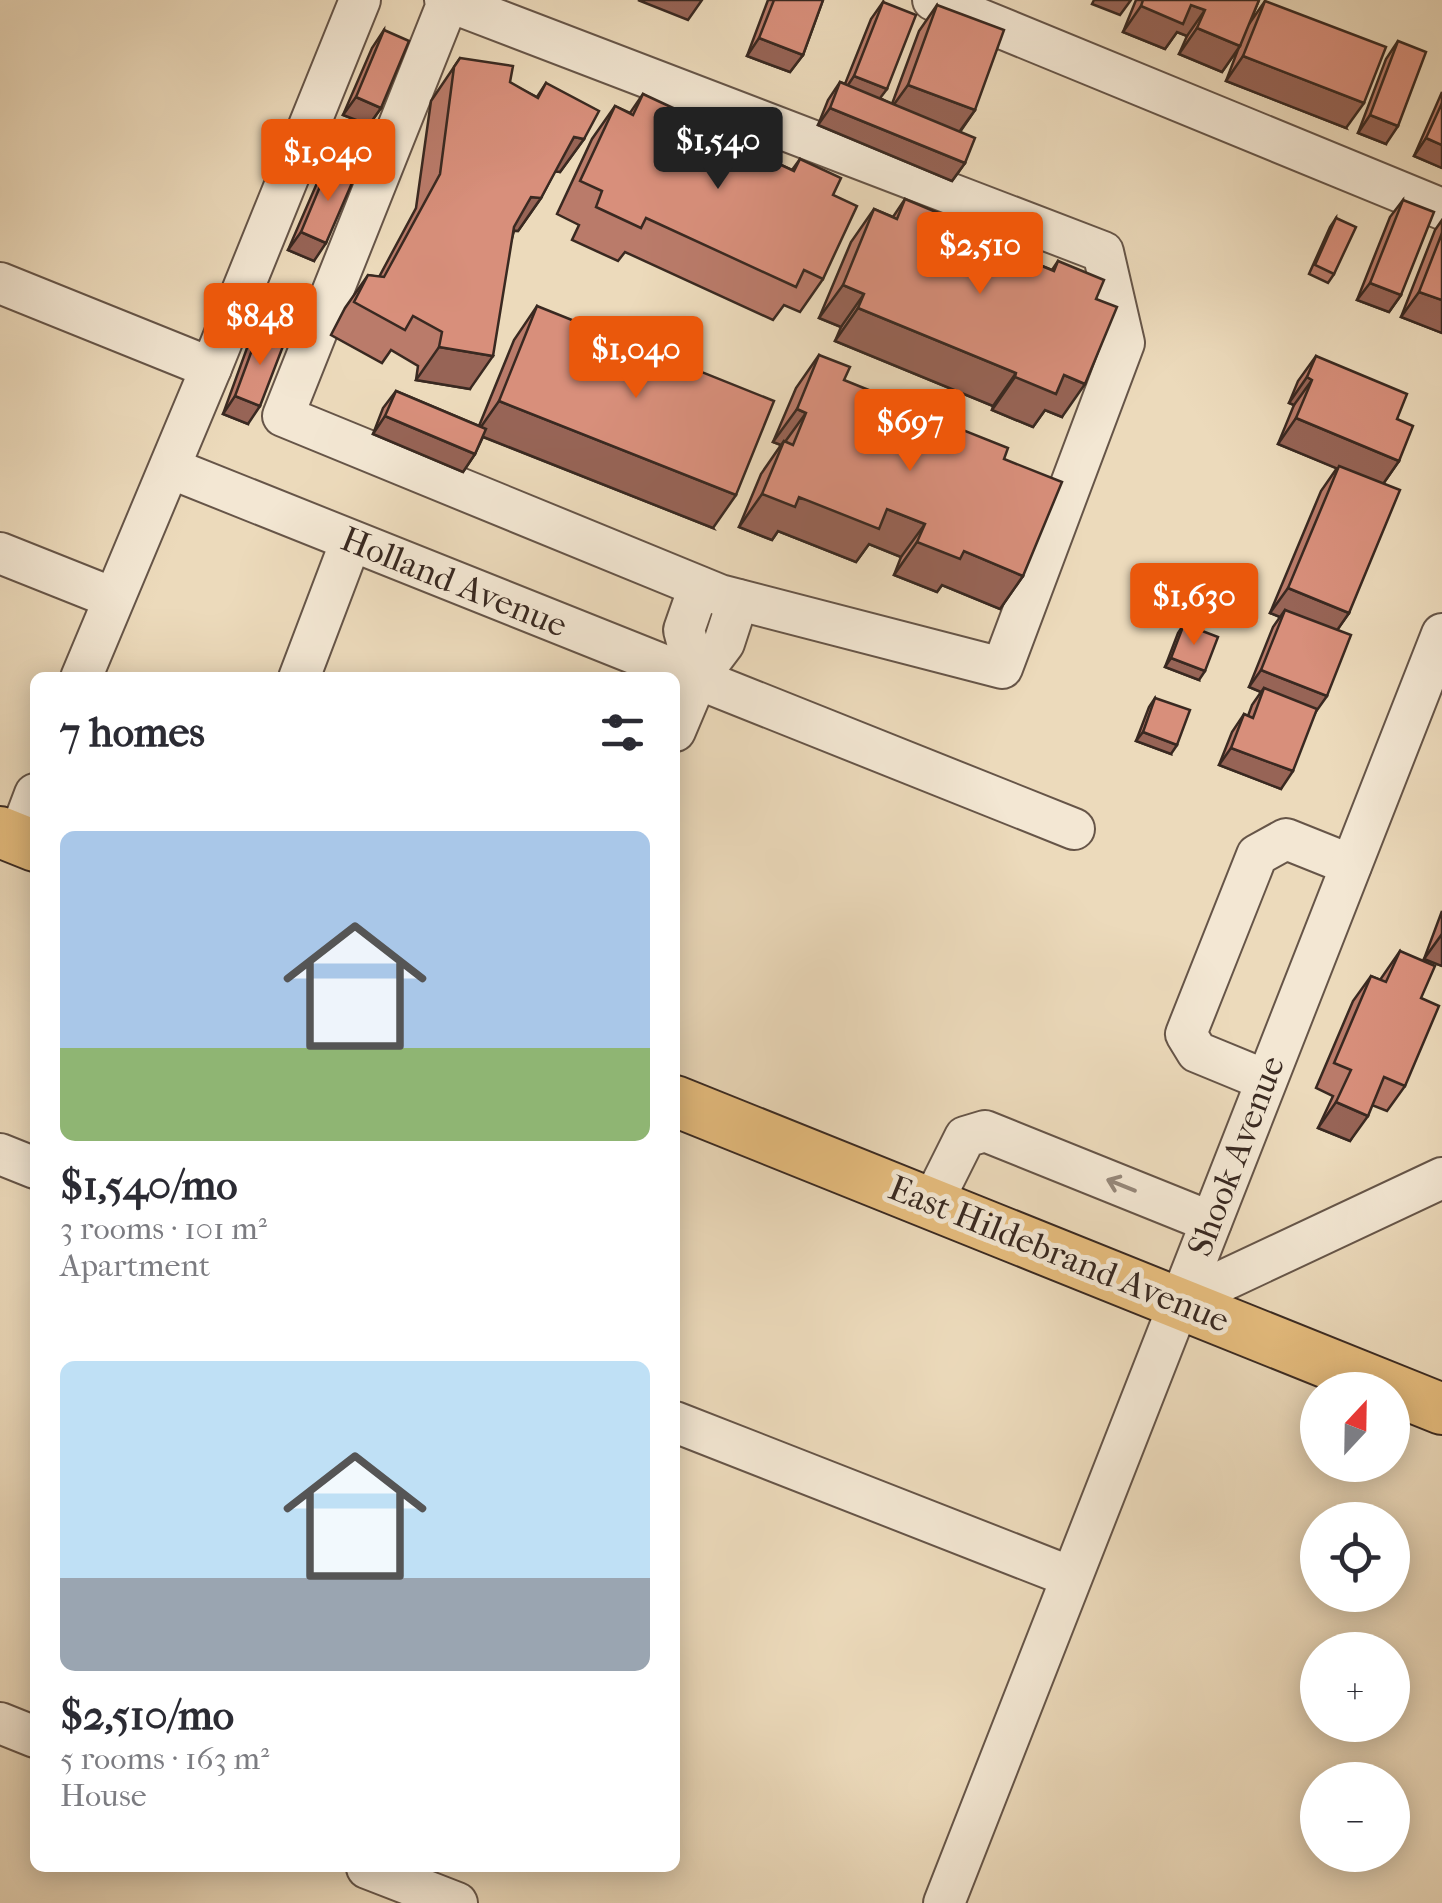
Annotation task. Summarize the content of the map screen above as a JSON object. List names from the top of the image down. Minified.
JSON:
{"streets":{"main road":["East Hildebrand Avenue"],"street":["Holland Avenue","Shook Avenue"]},"crossings":[["Shook Avenue","East Hildebrand Avenue"]],"north":"top","page":{"price":["$1,540","$1,040","$2,510","$848","$1,040","$697","$1,630"],"heading":"7 homes","list":[{"name":"$1,540/mo","note":"3 rooms · 101 m² · Apartment"},{"name":"$2,510/mo","note":"5 rooms · 163 m² · House"}],"map_buttons":["+","−"]}}
